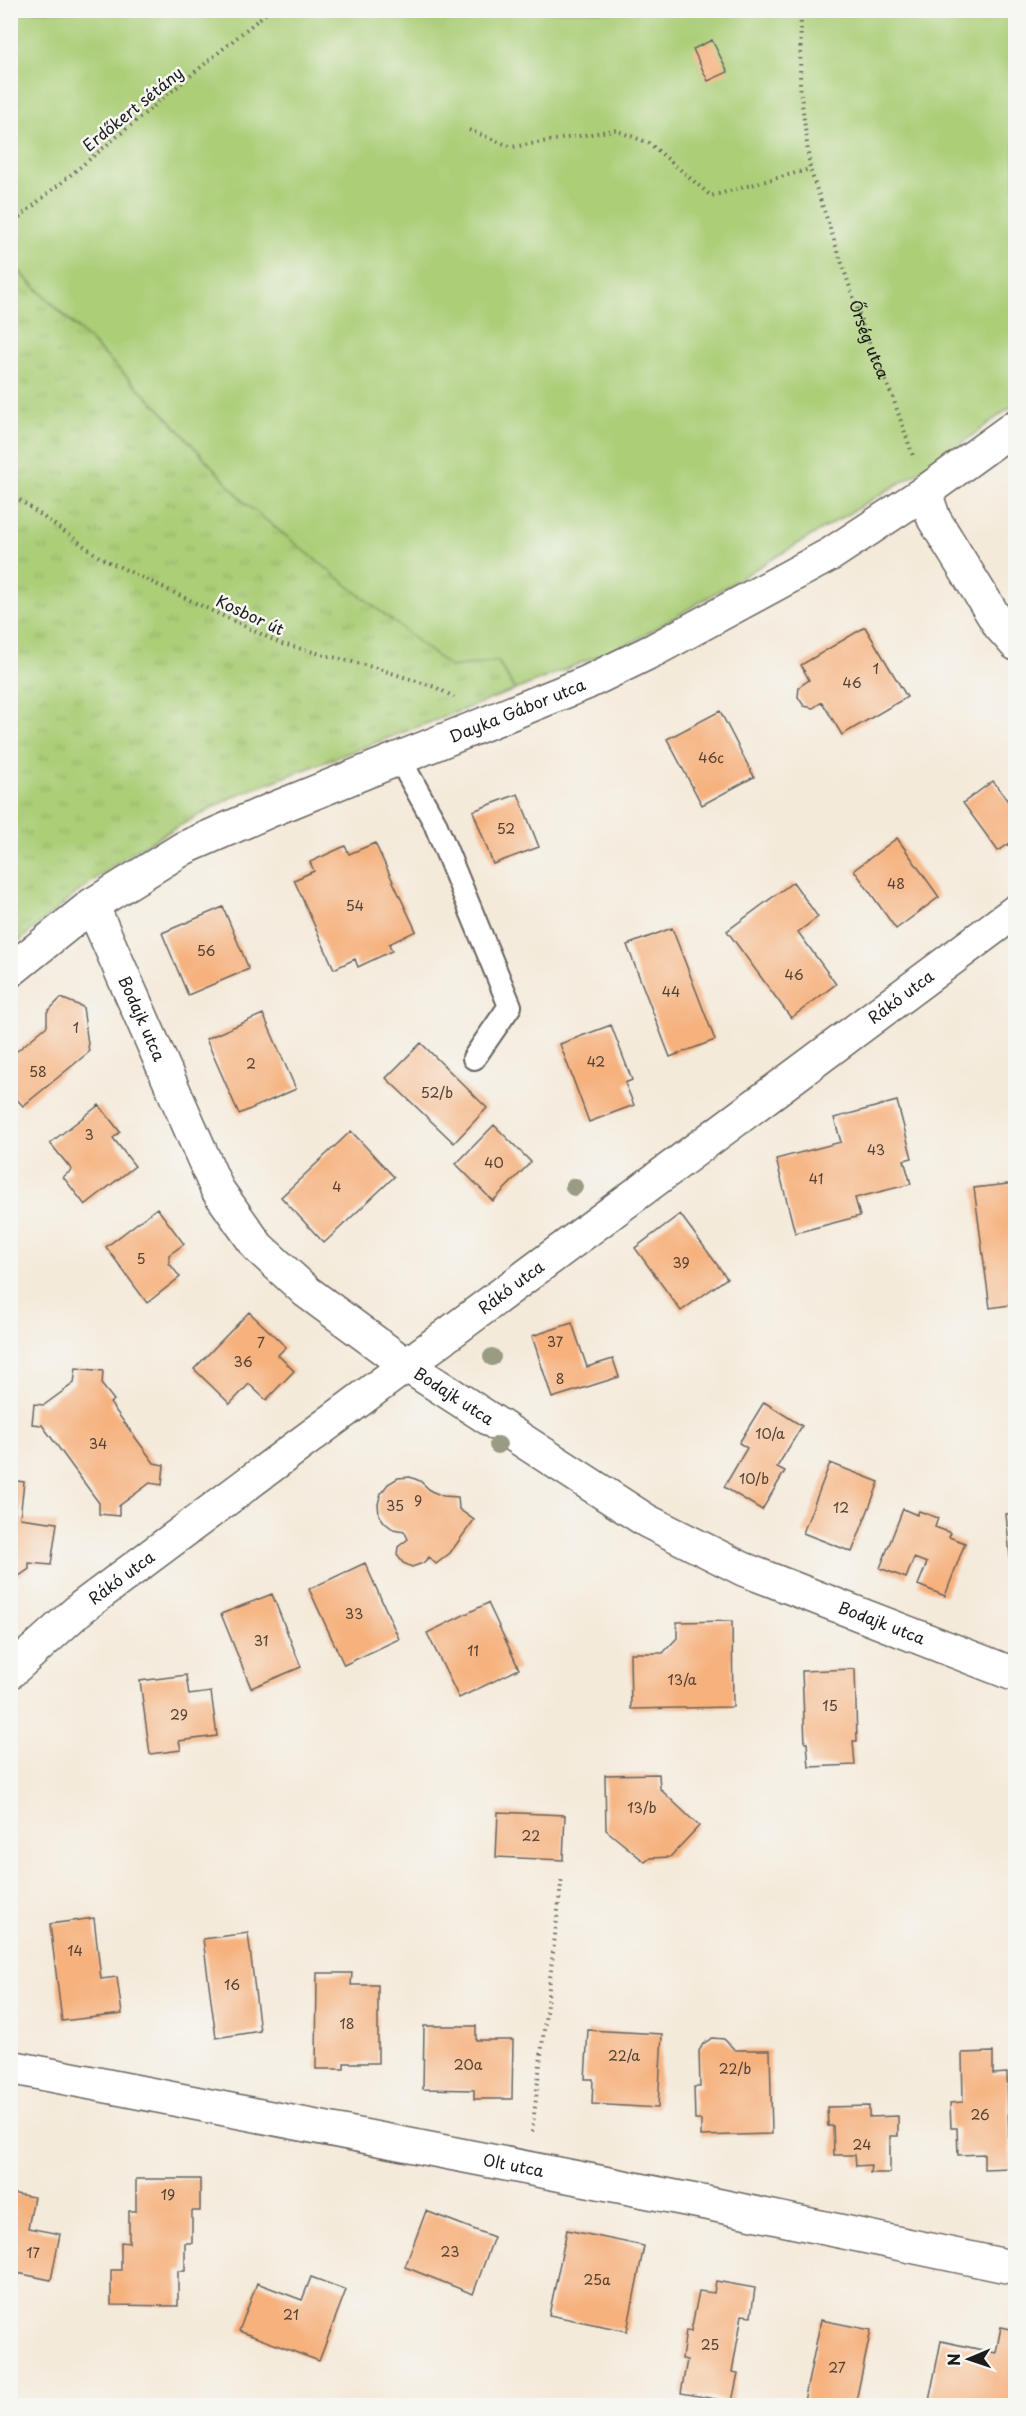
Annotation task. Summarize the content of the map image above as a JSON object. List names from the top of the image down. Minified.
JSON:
{"streets":{"street":["Dayka Gábor utca","Rákó utca","Bodajk utca","Olt utca"],"path":["Erdőkert sétány","Őrség utca","Kosbor út"]},"crossings":[["Őrség utca","Dayka Gábor utca"],["Kosbor út","Dayka Gábor utca"],["Dayka Gábor utca","Bodajk utca"],["Rákó utca","Bodajk utca"]],"house_numbers":["1","46","46c","52","48","54","56","46","44","1","42","2","58","52/b","3","43","40","41","4","5","39","37","7","36","8","10/a","34","10/b","9","35","12","33","31","11","13/a","15","29","13/b","22","14","16","18","22/a","20a","22/b","26","24","19","23","17","25a","21","25","27"],"north":"left"}
